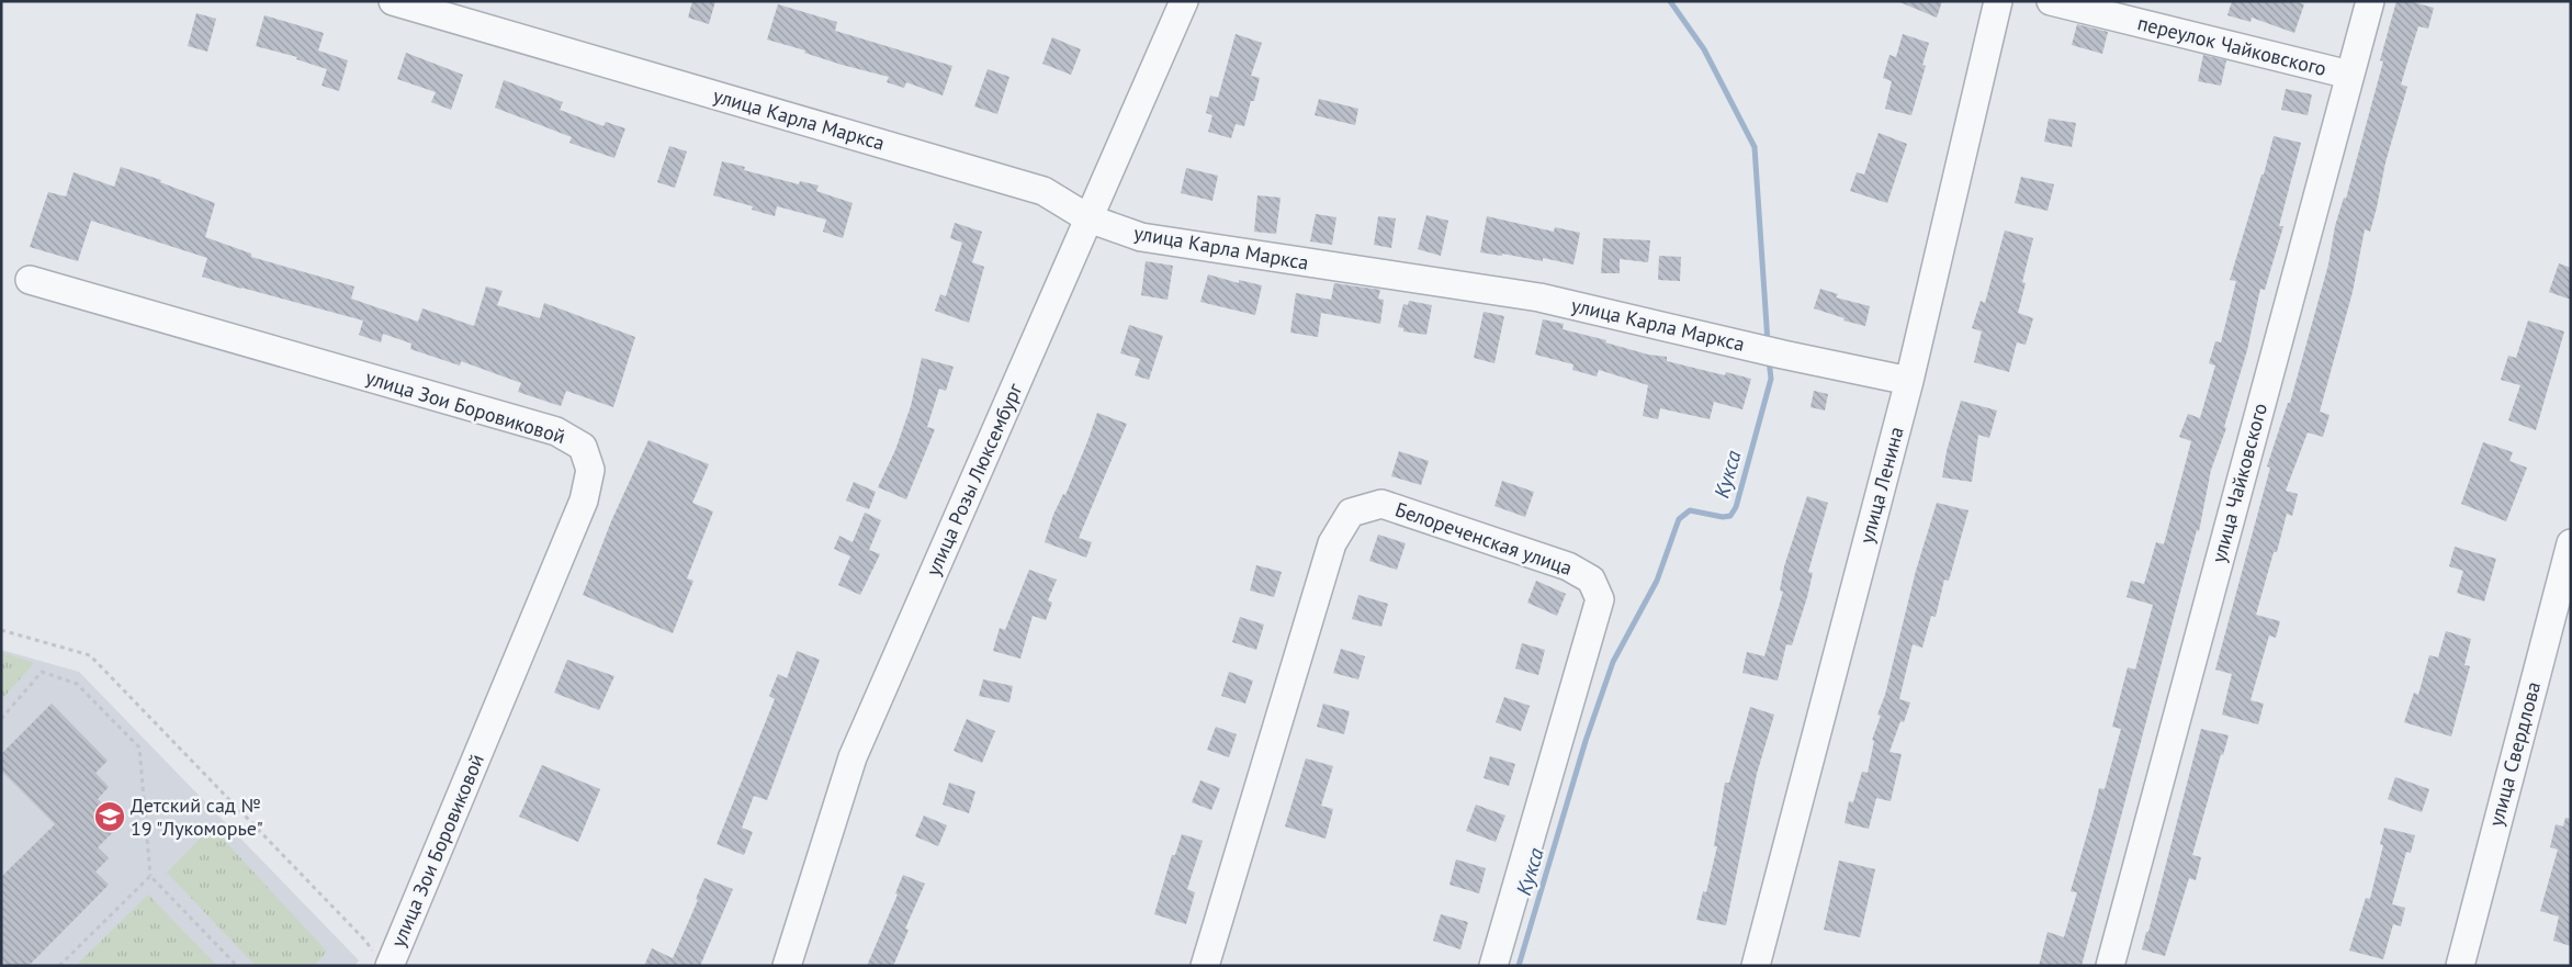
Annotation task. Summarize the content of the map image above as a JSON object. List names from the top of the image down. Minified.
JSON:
{"streets":{"street":["переулок Чайковского","улица Карла Маркса","улица Зои Боровиковой","улица Розы Люксембург","улица Чайковского","улица Ленина","Белореченская улица","улица Свердлова"]},"crossings":[["переулок Чайковского","улица Чайковского"],["улица Карла Маркса","улица Розы Люксембург"],["улица Карла Маркса","улица Ленина"]],"water":["Кукса"],"places":{"school or university":["Детский сад № 19 \"Лукоморье\""]}}
